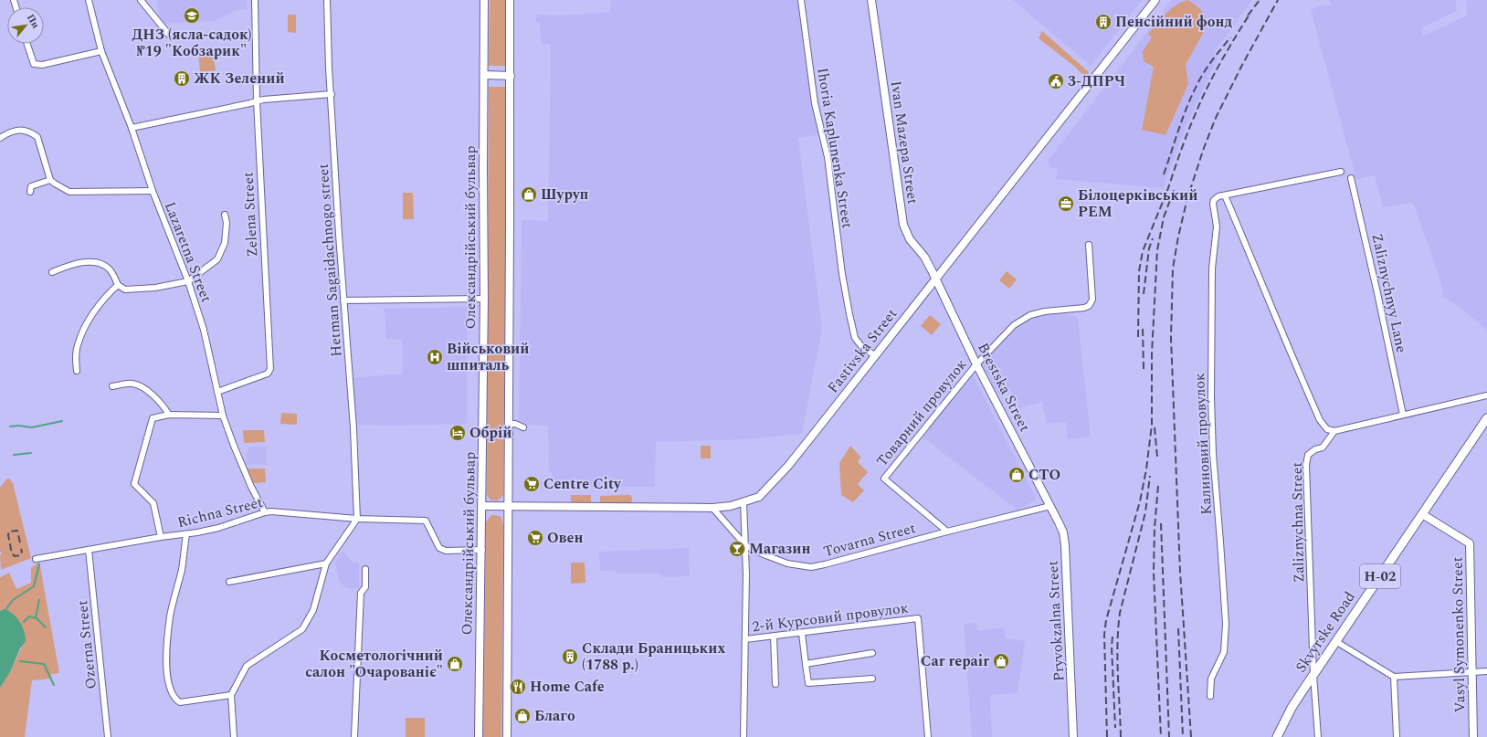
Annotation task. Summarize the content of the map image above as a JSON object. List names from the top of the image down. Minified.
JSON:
{"streets":{"main road":["Н-02","Skvyrske Road"],"street":["Ivan Mazepa Street","Ihoria Kaplunenka Street","Zelena Street","Олександрійський бульвар","Lazaretna Street","Hetman Sagaidachnogo street","Zaliznychnyy Lane","Fastivska Street","Brestska Street","Товарний провулок","Калиновий провулок","Richna Street","Zaliznychna Street","Tovarna Street","2-й Курсовий провулок","Pryvokzalna Street","Vasyl Symonenko Street","Ozerna Street"]},"crossings":[["Ivan Mazepa Street","Fastivska Street"],["Ivan Mazepa Street","Brestska Street"],["Ihoria Kaplunenka Street","Fastivska Street"],["Zelena Street","Lazaretna Street"],["Олександрійський бульвар","Fastivska Street"],["Олександрійський бульвар","Richna Street"],["Lazaretna Street","Richna Street"],["Hetman Sagaidachnogo street","Richna Street"],["Fastivska Street","Brestska Street"],["Fastivska Street","Tovarna Street"],["Brestska Street","Товарний провулок"],["Brestska Street","Tovarna Street"],["Brestska Street","Pryvokzalna Street"],["Товарний провулок","Tovarna Street"],["Richna Street","Ozerna Street"],["Zaliznychna Street","Skvyrske Road"],["Tovarna Street","Pryvokzalna Street"],["Skvyrske Road","Vasyl Symonenko Street"]],"places":{"school or university":["ДНЗ (ясла-садок) №19 \"Кобзарик\""],"building":["Пенсійний фонд","ЖК Зелений","Склади Браницьких (1788 р.)"],"public building":["3-ДПРЧ"],"shop":["Шуруп","СТО","Car repair","Косметологічний салон \"Очарованіє\"","Благо"],"office":["Білоцерківський РЕМ"],"hospital":["Військовий шпиталь"],"hotel":["Обрій"],"supermarket":["Centre City","Овен"],"bar":["Магазин"],"restaurant":["Home Cafe"]},"north":"top right"}
